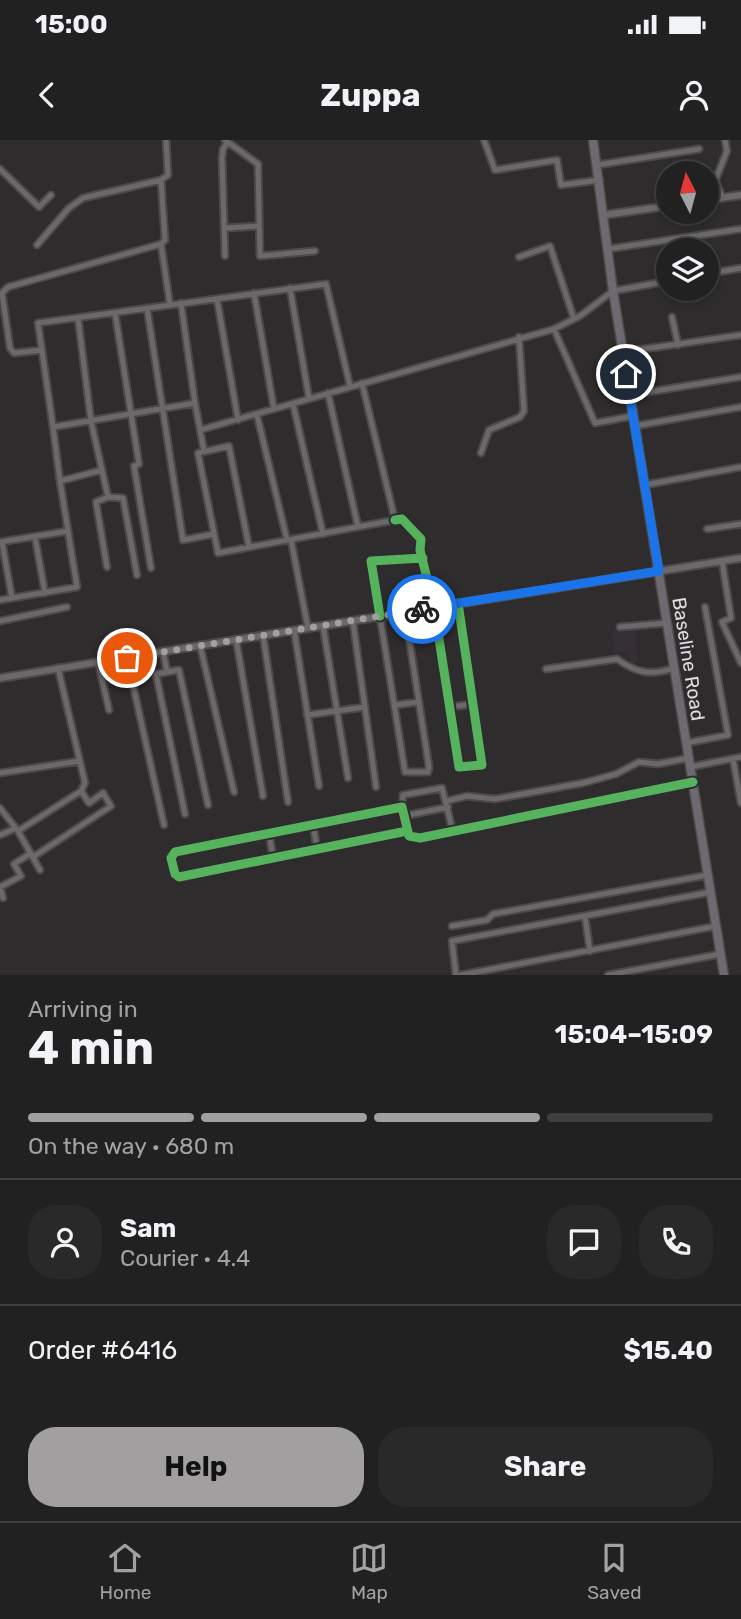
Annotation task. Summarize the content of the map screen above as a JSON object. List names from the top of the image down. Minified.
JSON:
{"streets":{"main road":["Baseline Road"]},"north":"top","page":{"status":"15:00","header":"Zuppa","heading":["4 min","Arriving in","15:04–15:09"],"panel":["Sam","Courier · 4.4","Order #6416","$15.40"],"bar":"On the way · 680 m","buttons":["Help","Share"],"tabs":["Home","Map","Saved"]}}
